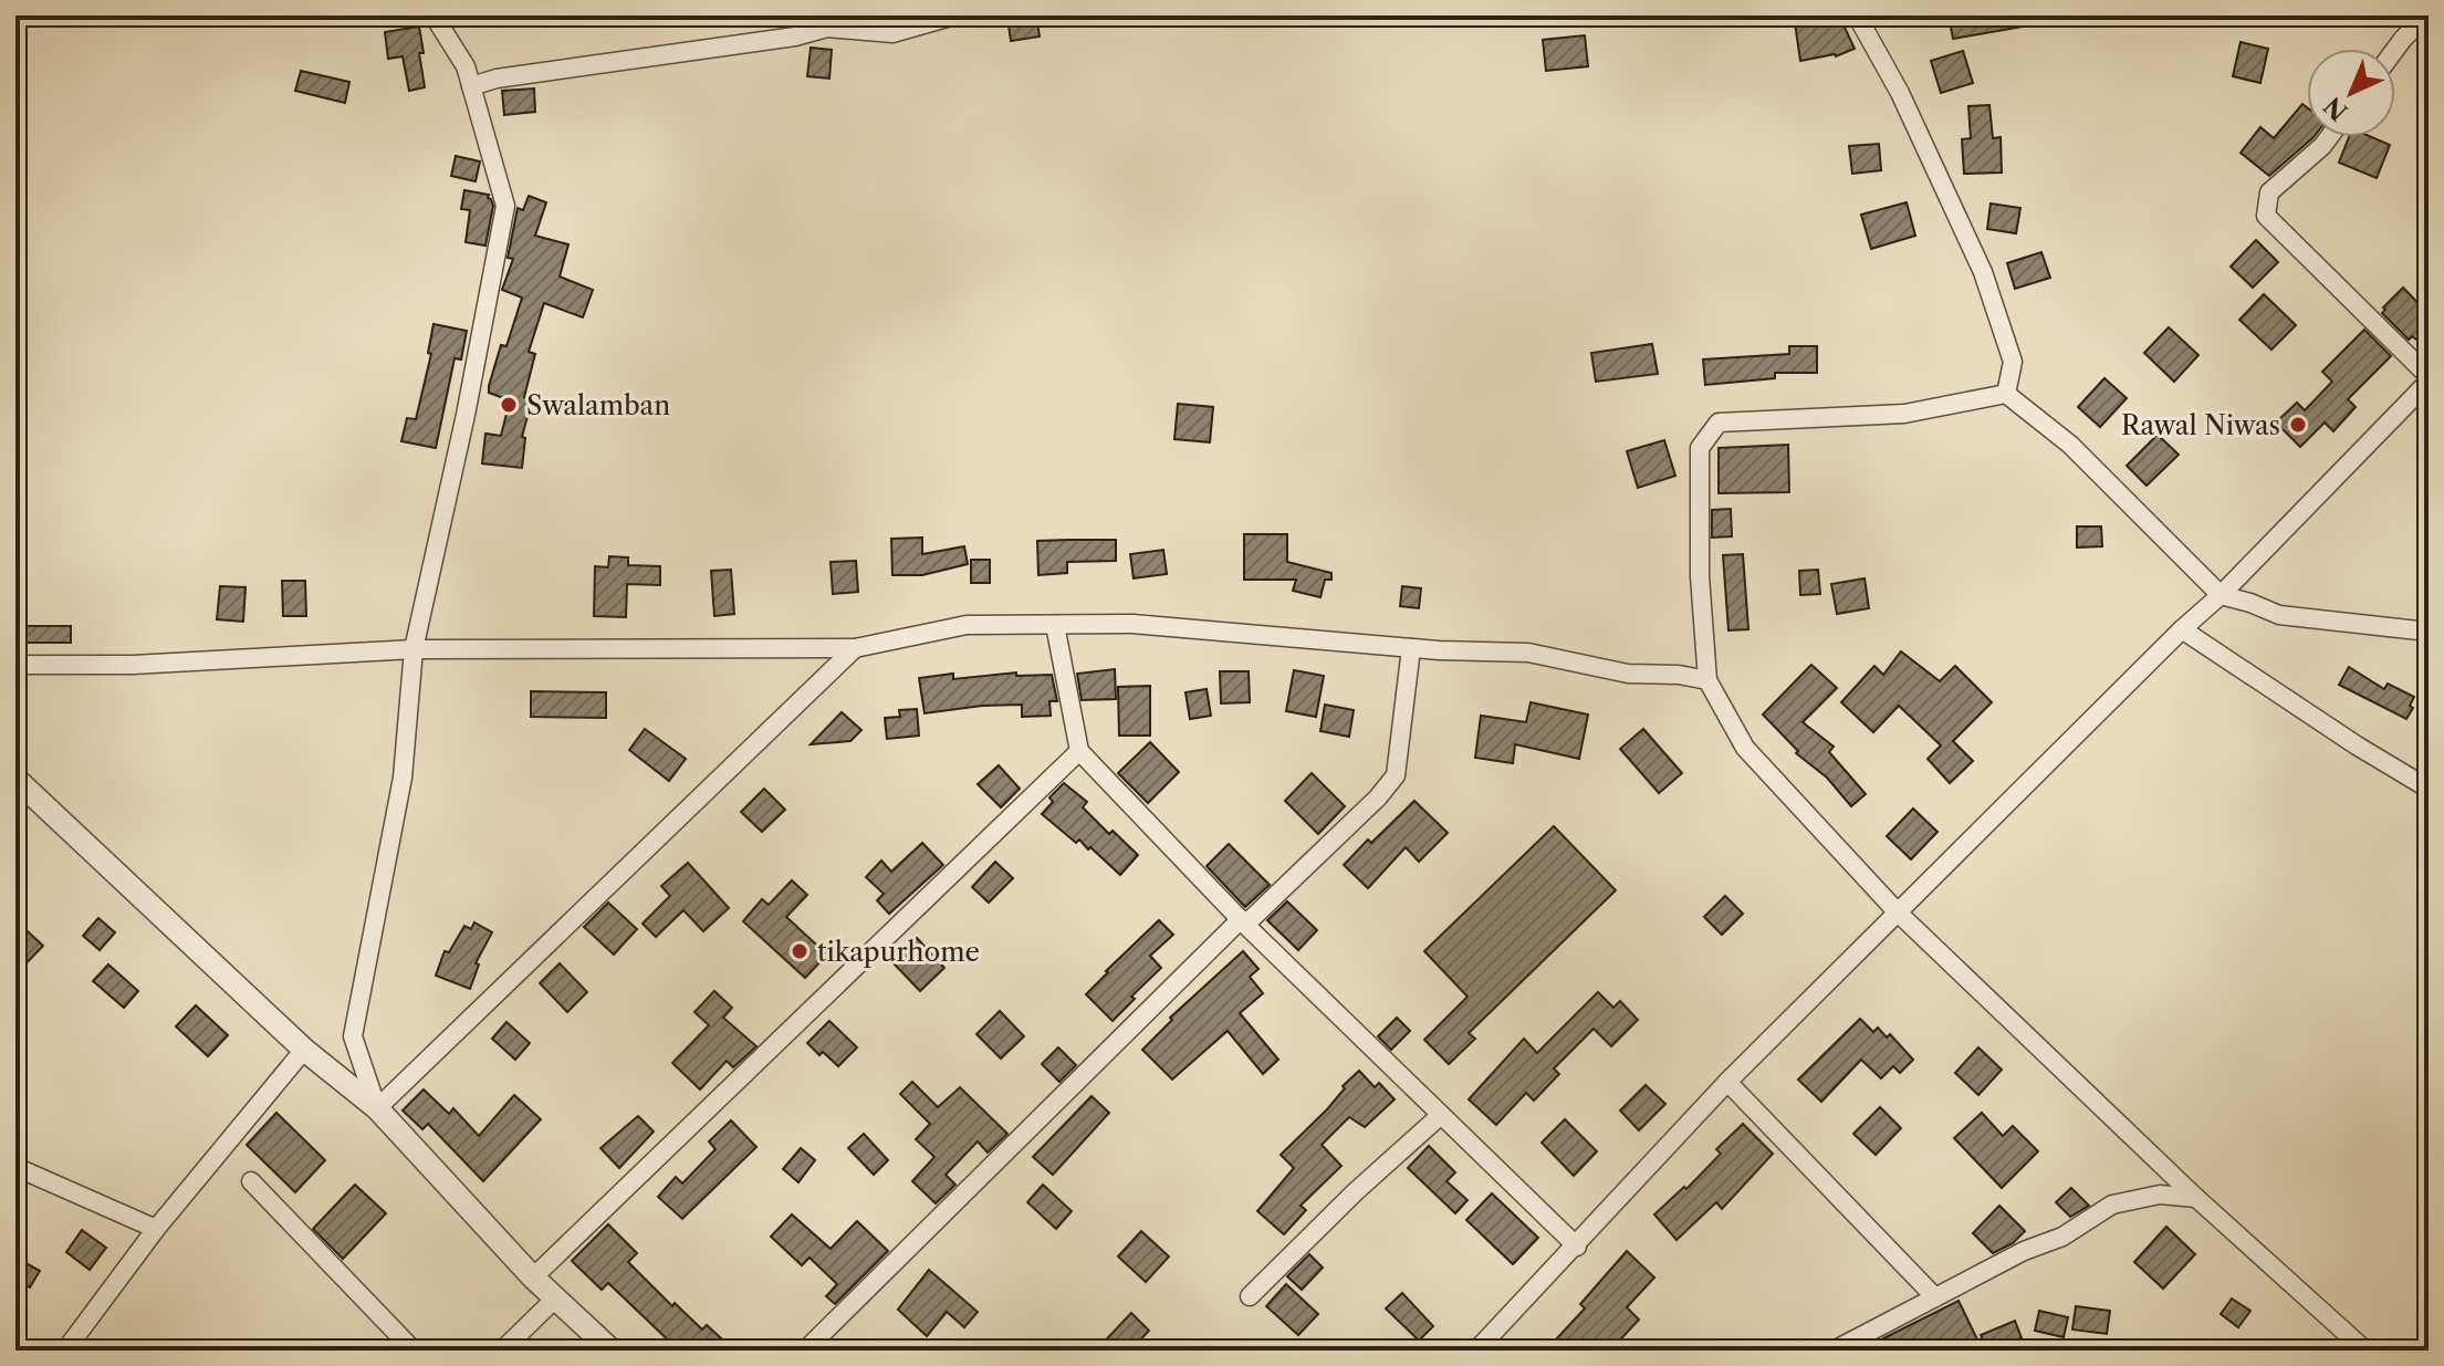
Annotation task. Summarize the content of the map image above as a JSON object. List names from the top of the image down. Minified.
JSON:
{"places":["Swalamban","Rawal Niwas","tikapurhome"],"north":"bottom left"}
